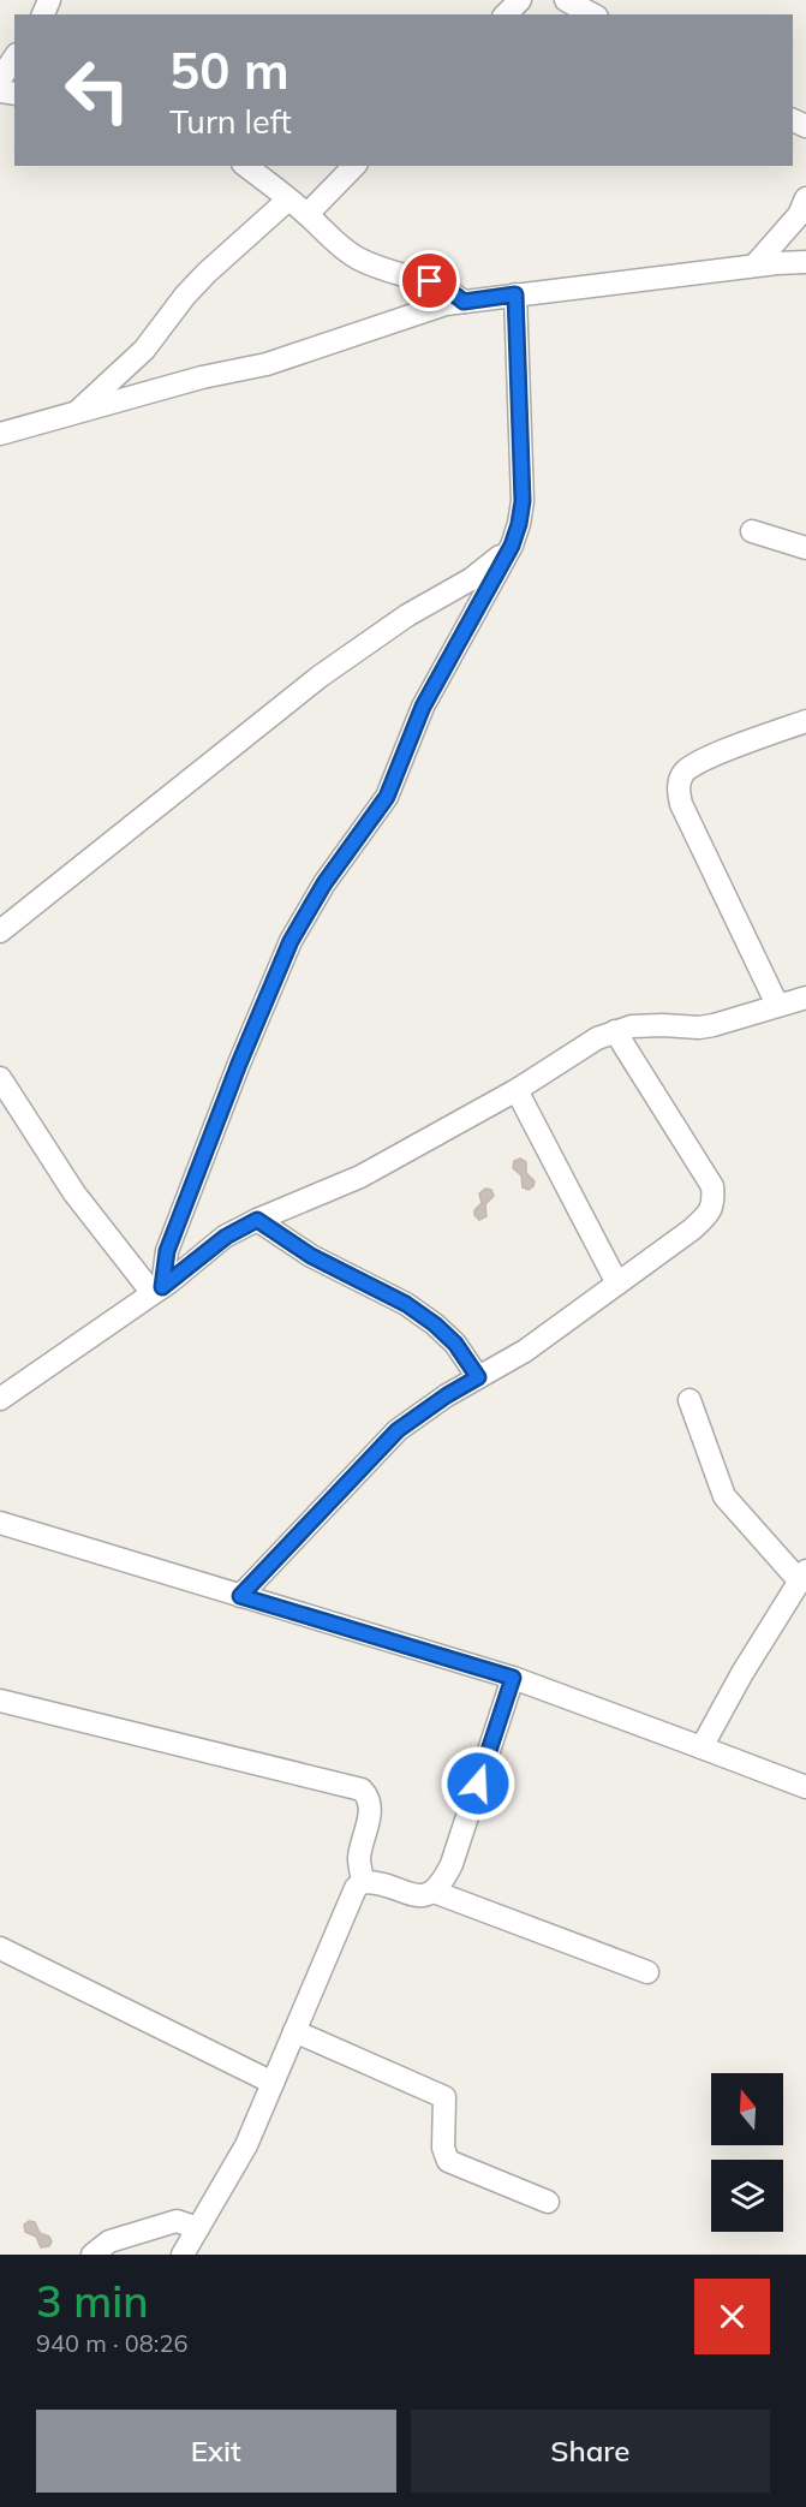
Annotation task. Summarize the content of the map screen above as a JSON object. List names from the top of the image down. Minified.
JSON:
{"north":"top","page":{"turn":["50 m","Turn left"],"heading":["3 min","940 m · 08:26"],"buttons":["Exit","Share"]}}
